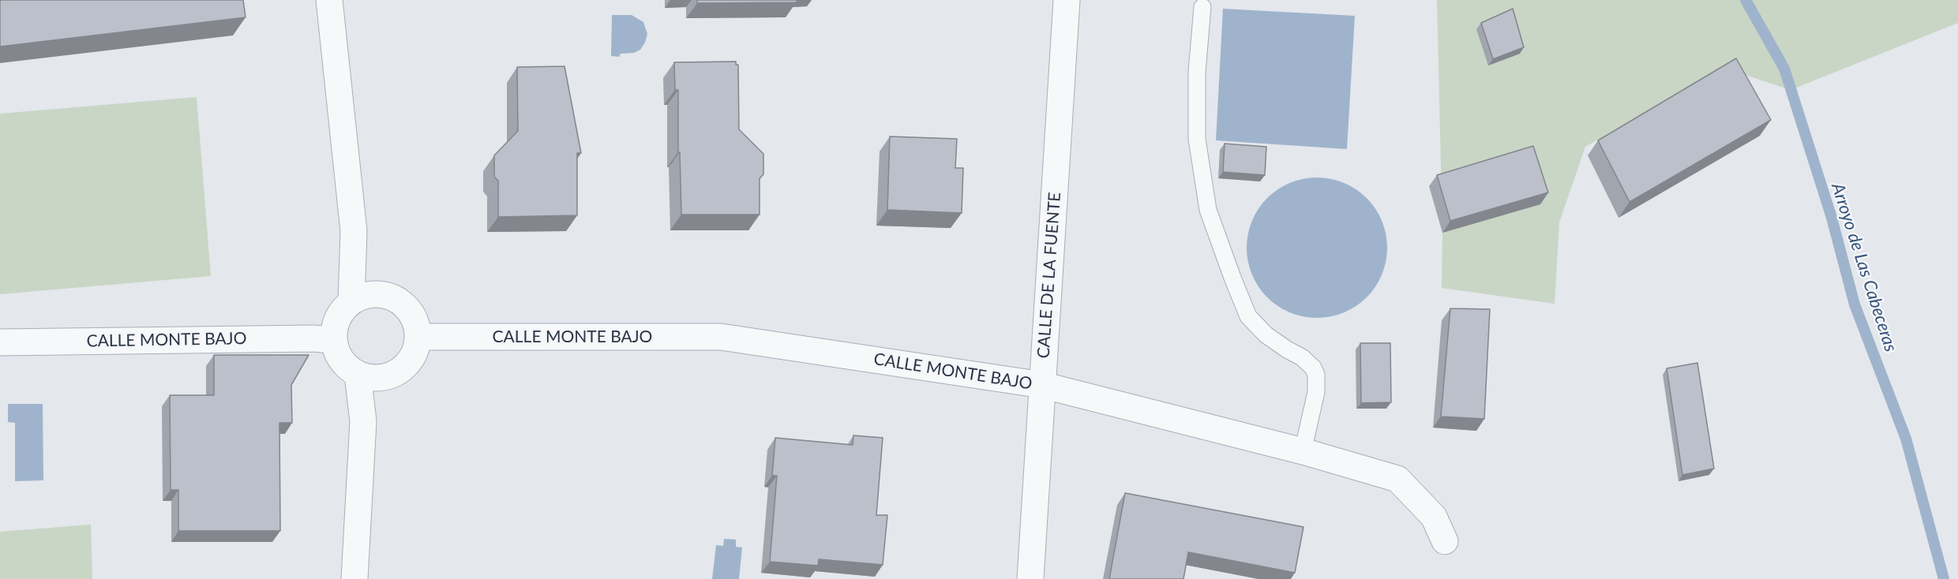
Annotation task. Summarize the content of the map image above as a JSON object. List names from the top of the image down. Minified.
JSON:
{"streets":{"street":["CALLE DE LA FUENTE","CALLE MONTE BAJO"]},"crossings":[["CALLE DE LA FUENTE","CALLE MONTE BAJO"]],"water":["Arroyo de Las Cabeceras"]}
